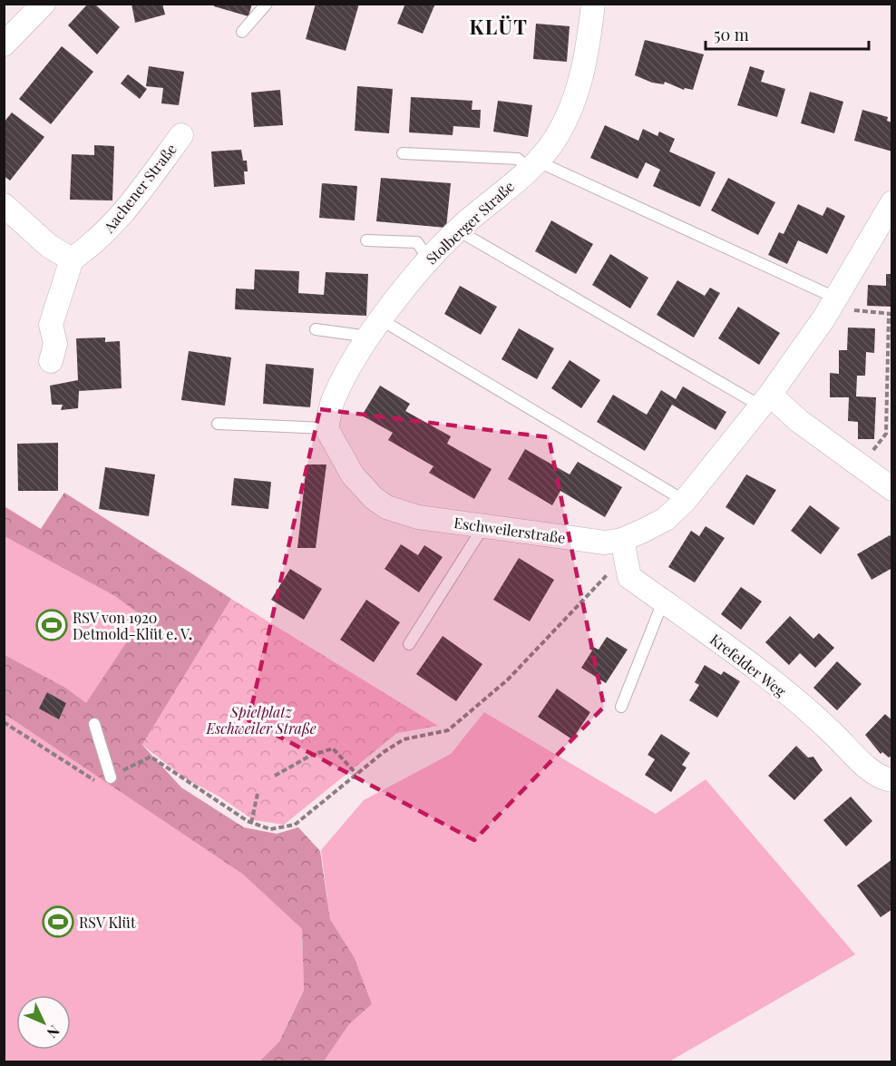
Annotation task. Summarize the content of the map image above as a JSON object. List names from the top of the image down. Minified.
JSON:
{"streets":{"street":["Aachener Straße","Stolberger Straße","Eschweilerstraße","Krefelder Weg"]},"crossings":[["Stolberger Straße","Eschweilerstraße"],["Eschweilerstraße","Krefelder Weg"]],"districts":["KLÜT"],"parks":["Spielplatz Eschweiler Straße"],"places":{"sports":["RSV von 1920 Detmold-Klüt e. V.","RSV Klüt"]},"scale_bar":"50 m","north":"bottom right"}
